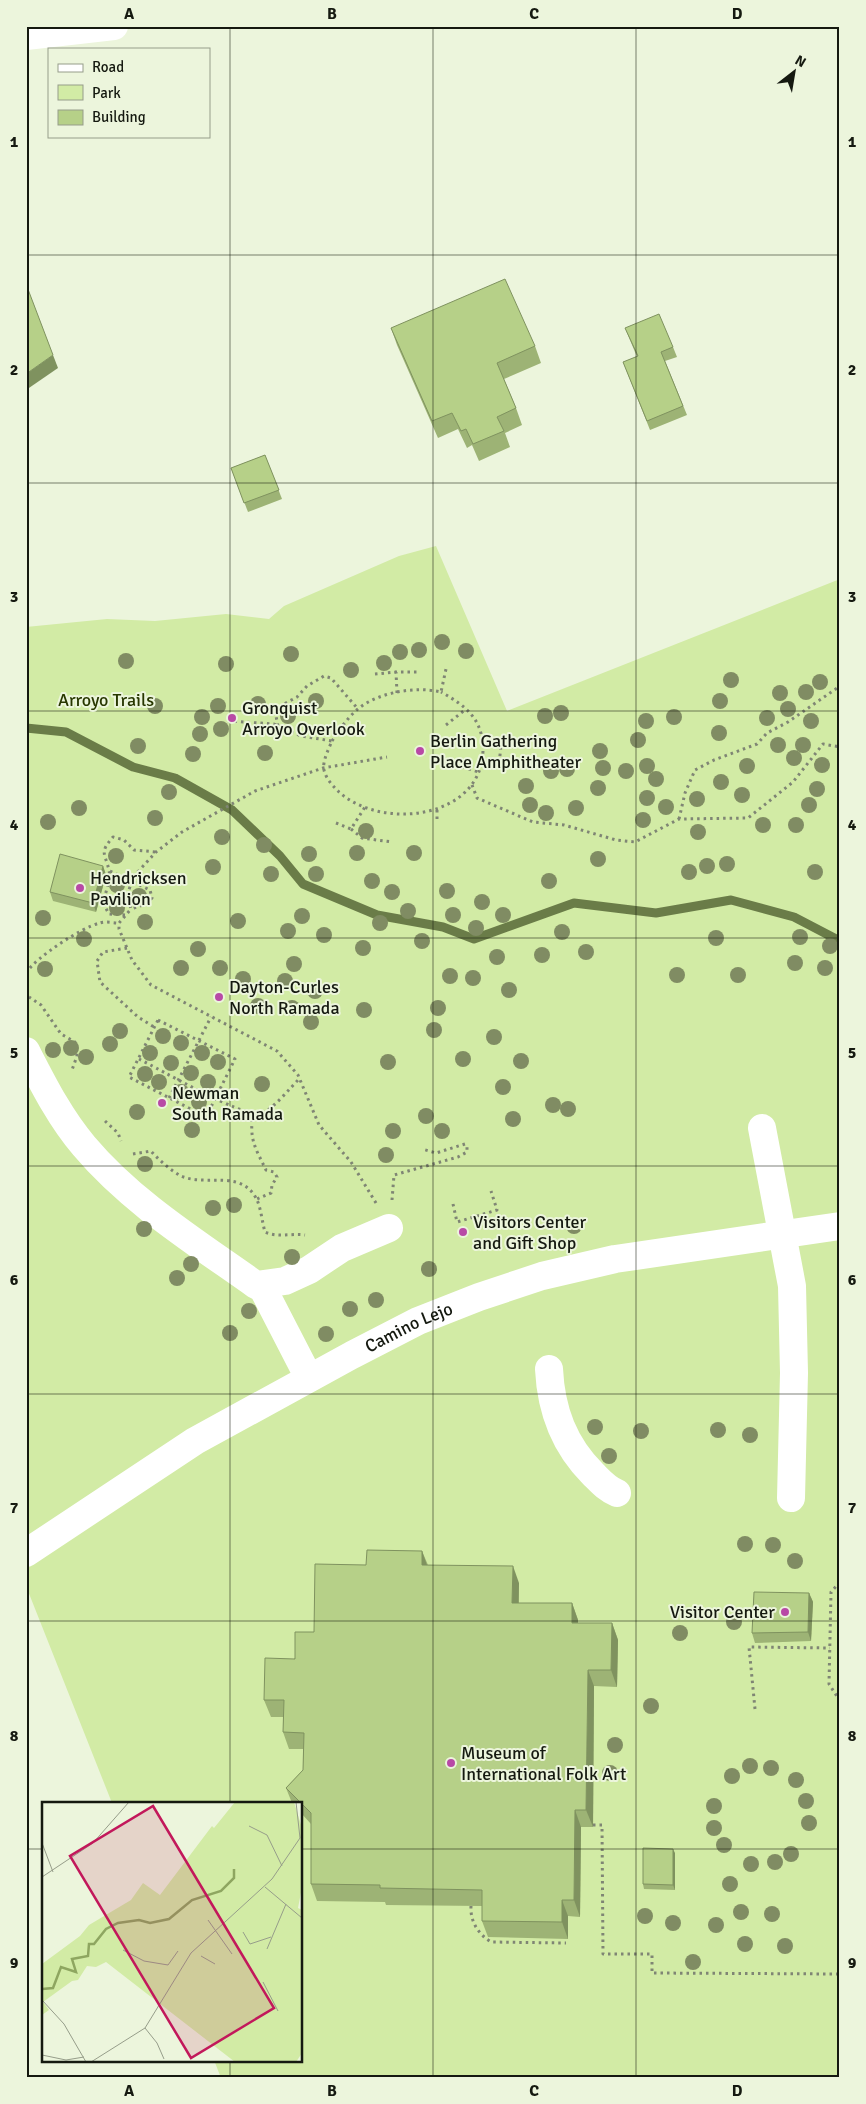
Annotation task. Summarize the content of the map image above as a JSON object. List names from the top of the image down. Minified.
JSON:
{"streets":{"street":["Camino Lejo"]},"parks":["Arroyo Trails"],"places":["Gronquist Arroyo Overlook","Berlin Gathering Place Amphitheater","Hendricksen Pavilion","Dayton-Curles North Ramada","Newman South Ramada","Visitors Center and Gift Shop","Visitor Center","Museum of International Folk Art"],"legend":["Road","Park","Building"],"north":"top right","grid":{"columns":["A","B","C","D"],"rows":["1","2","3","4","5","6","7","8","9"]}}
